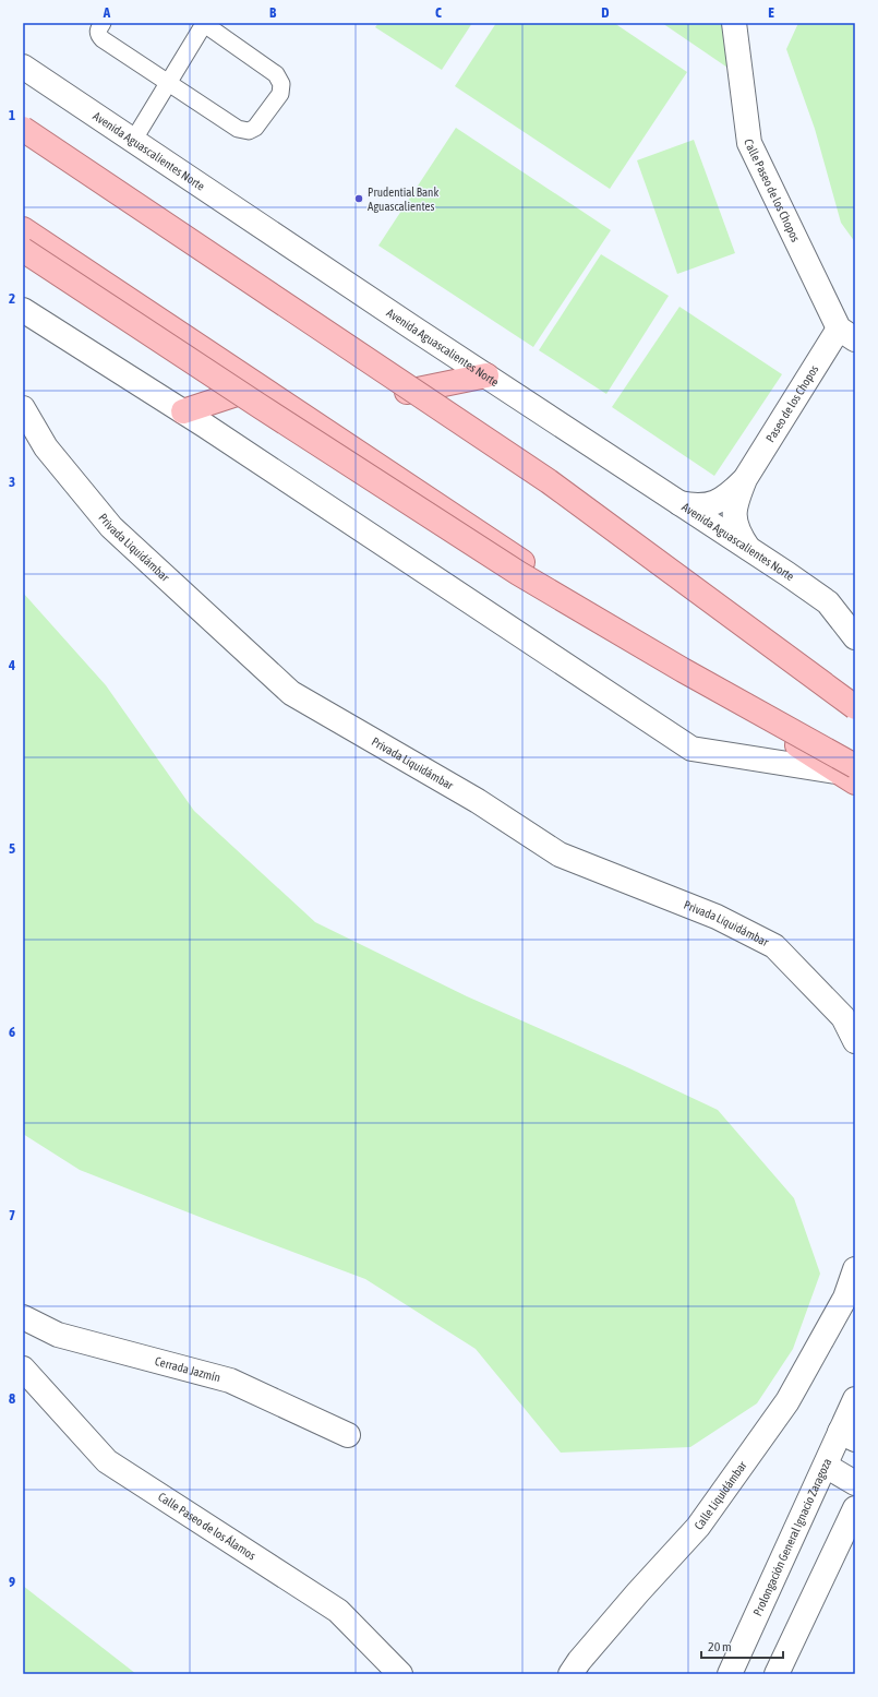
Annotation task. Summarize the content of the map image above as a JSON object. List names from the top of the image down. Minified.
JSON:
{"streets":{"street":["Avenida Aguascalientes Norte","Calle Paseo de los Chopos","Paseo de los Chopos","Privada Liquidámbar","Cerrada Jazmín","Calle Liquidámbar","Calle Paseo de los Álamos","Prolongación General Ignacio Zaragoza"]},"crossings":[["Avenida Aguascalientes Norte","Paseo de los Chopos"],["Calle Paseo de los Chopos","Paseo de los Chopos"]],"places":["Prudential Bank Aguascalientes"],"scale_bar":"20 m","grid":{"columns":["A","B","C","D","E"],"rows":["1","2","3","4","5","6","7","8","9"]}}
